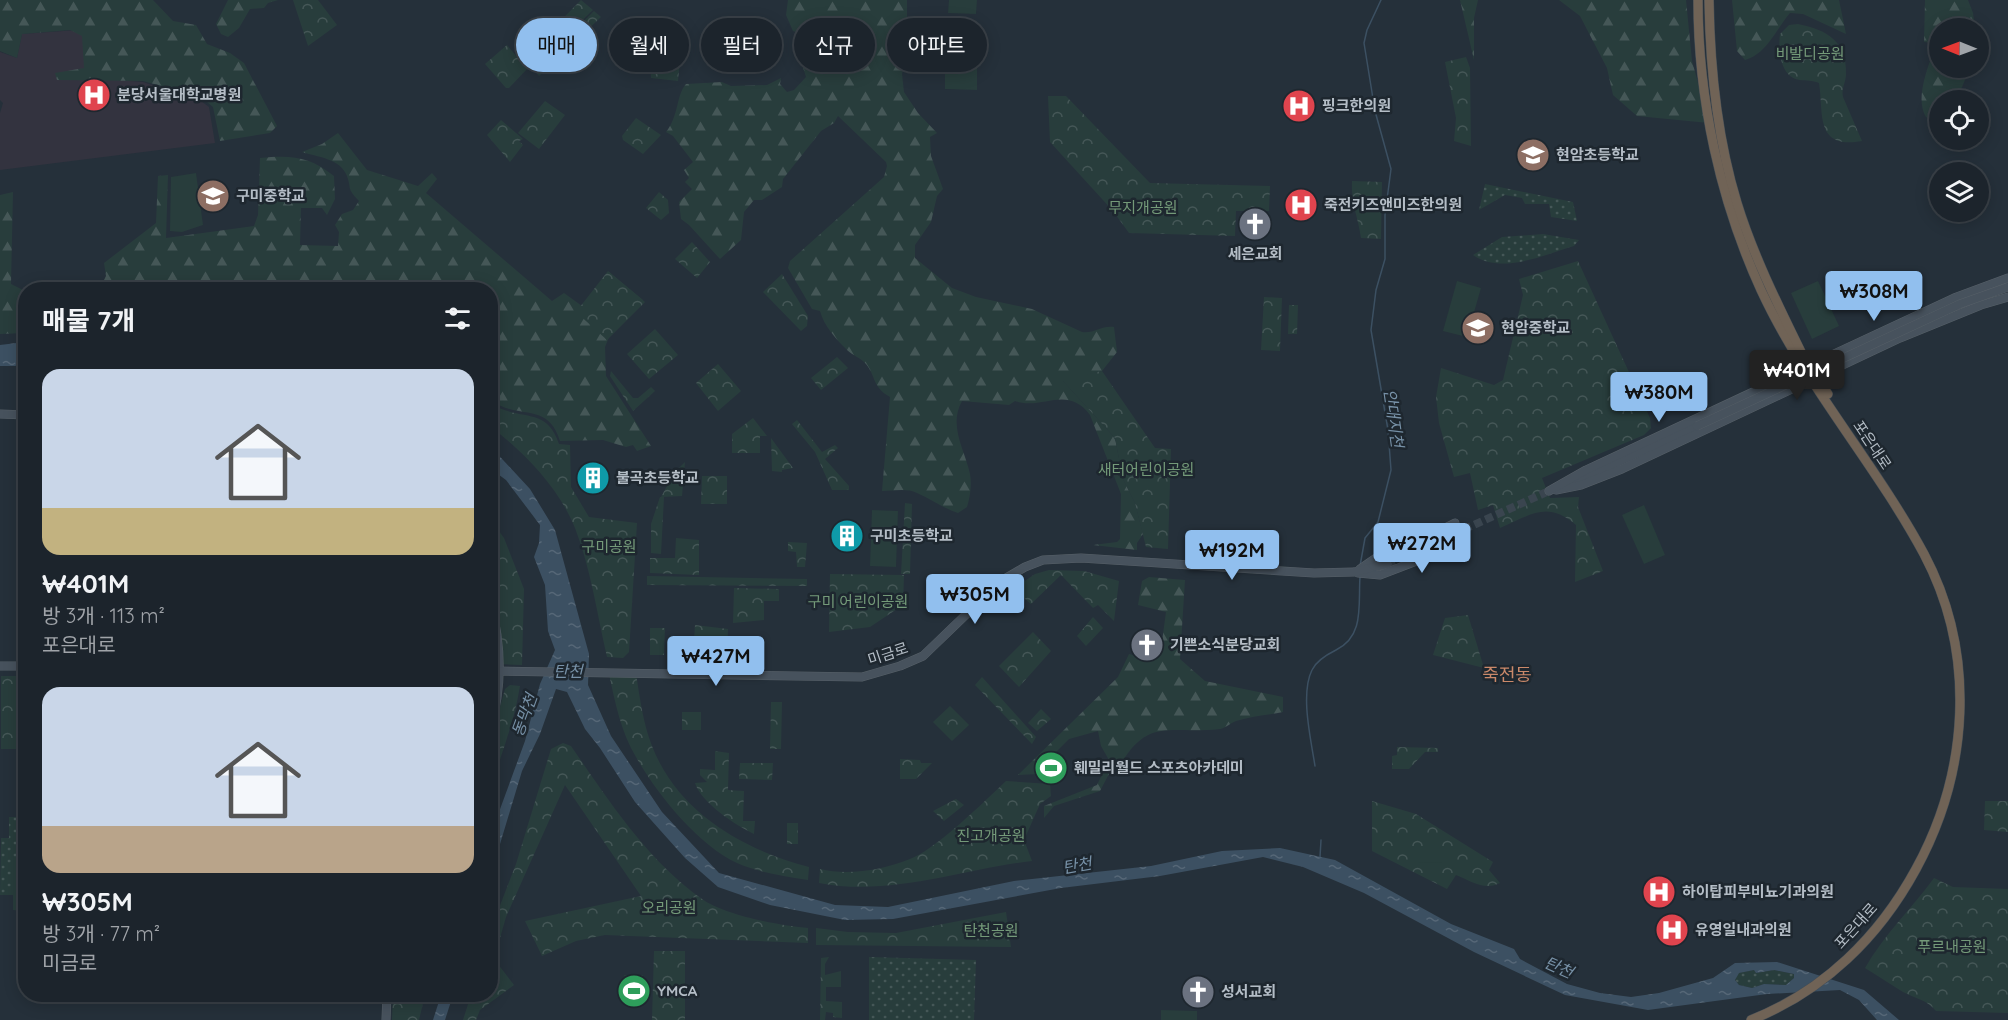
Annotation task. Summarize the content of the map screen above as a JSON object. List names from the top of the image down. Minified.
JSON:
{"streets":{"highway":["포은대로"],"main road":["미금로"]},"districts":["죽전동"],"water":["안대지천","탄천","동막천"],"parks":["비발디공원","무지개공원","새터어린이공원","구미공원","구미 어린이공원","진고개공원","오리공원","탄천공원","푸르내공원"],"places":{"hospital":["분당서울대학교병원","핑크한의원","죽전키즈앤미즈한의원","하이탑피부비뇨기과의원","유영일내과의원"],"school or university":["현암초등학교","구미중학교","현암중학교"],"church":["세은교회","기쁜소식분당교회","성서교회"],"building":["불곡초등학교","구미초등학교"],"sports":["훼밀리월드 스포츠아카데미","YMCA"]},"north":"left","page":{"chip":["매매","월세","필터","신규","아파트"],"price":["₩308M","₩401M","₩380M","₩272M","₩192M","₩305M","₩427M"],"heading":"매물 7개","list":[{"name":"₩401M","note":"방 3개 · 113 m² · 포은대로"},{"name":"₩305M","note":"방 3개 · 77 m² · 미금로"}]}}
